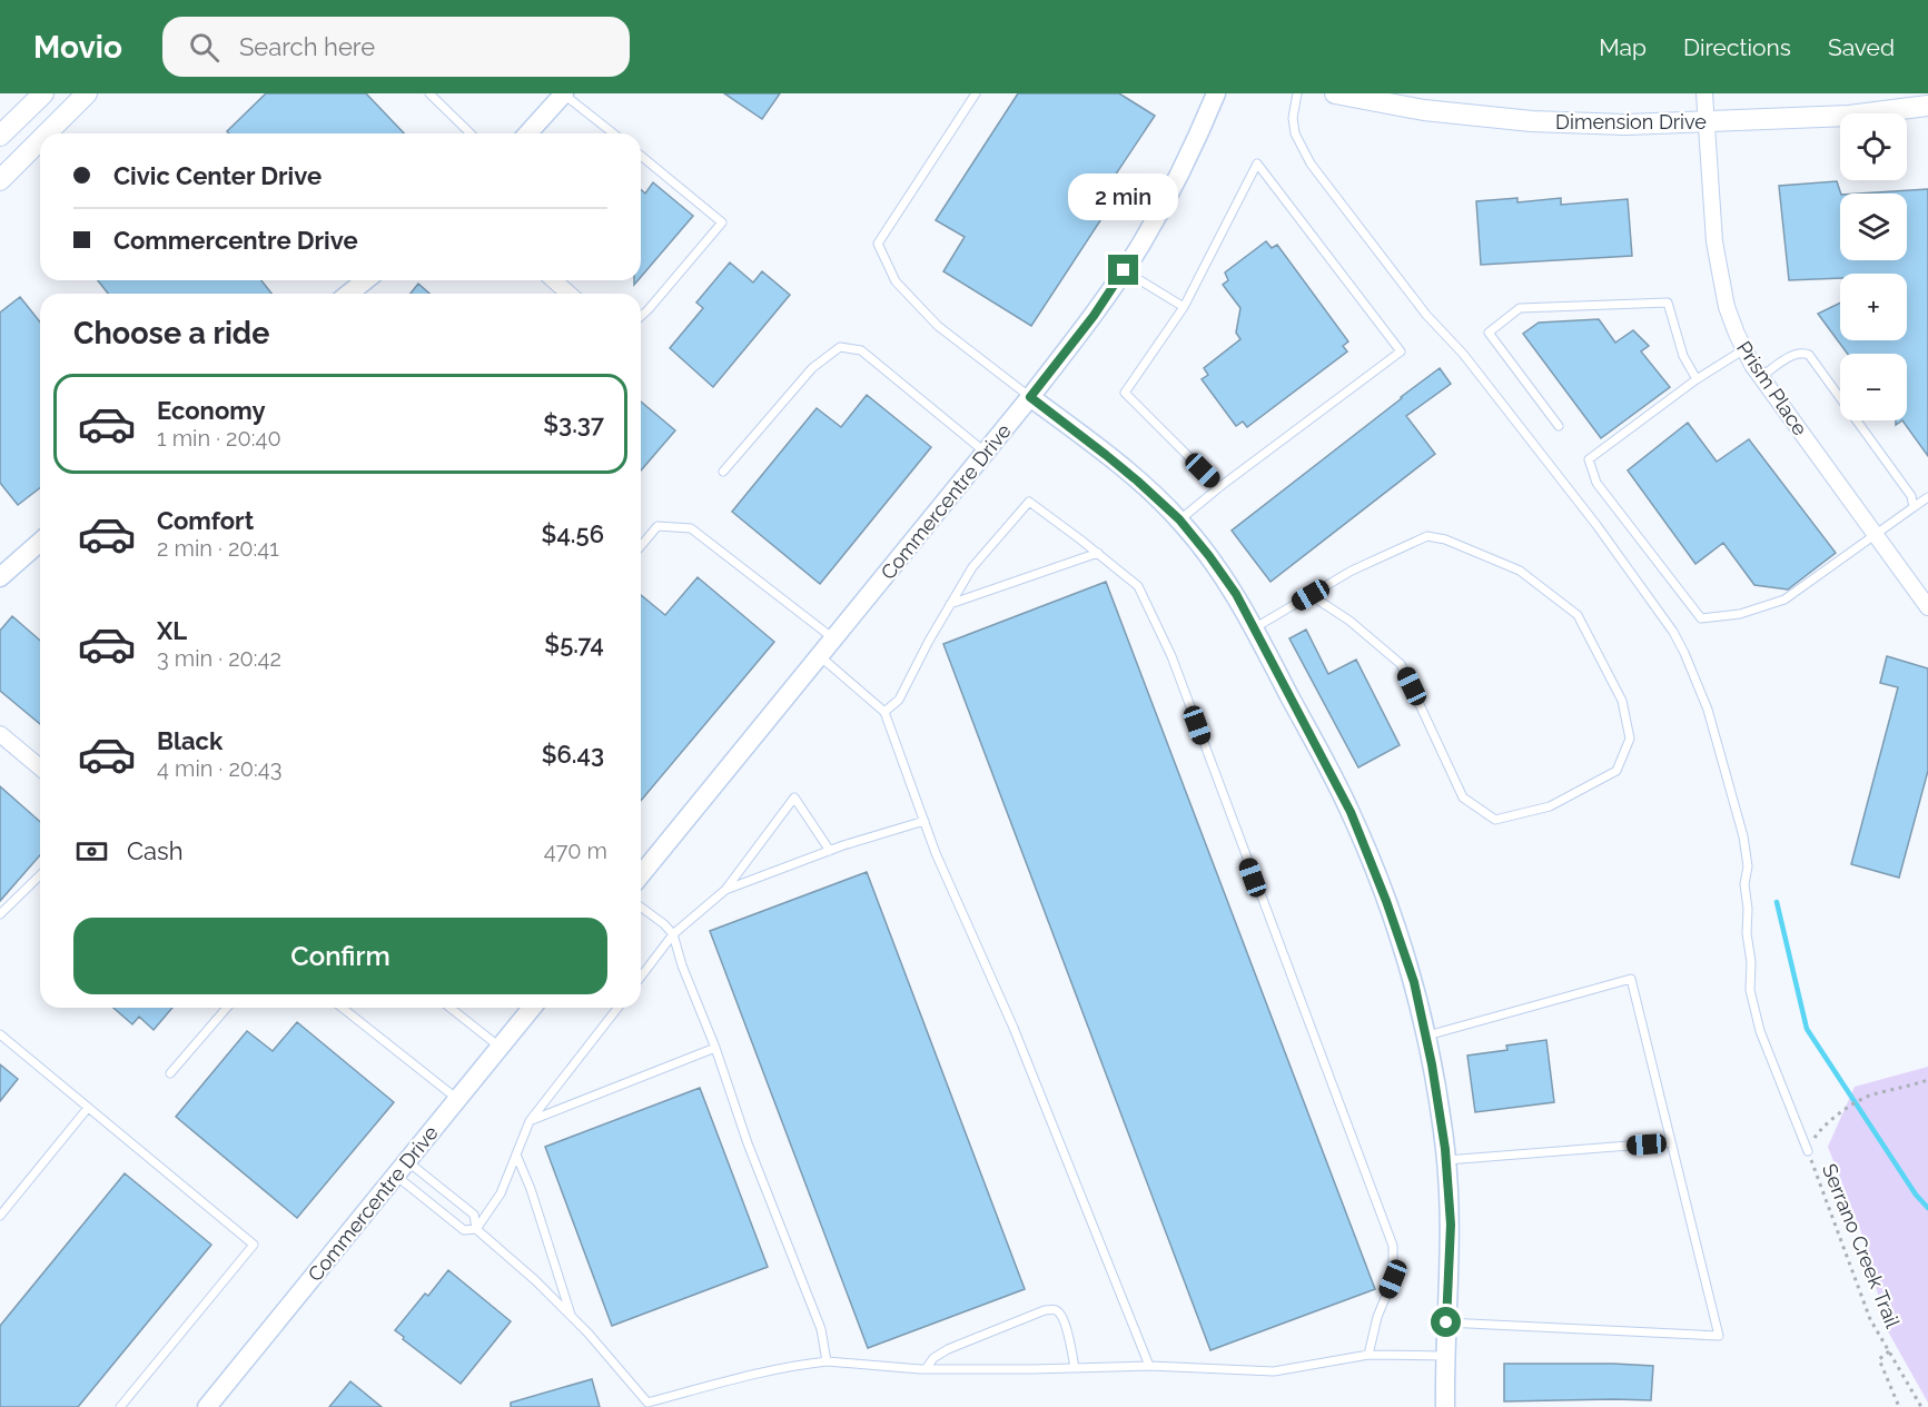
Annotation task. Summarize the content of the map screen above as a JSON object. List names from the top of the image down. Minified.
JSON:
{"streets":{"main road":["Dimension Drive"],"street":["Prism Place","Commercentre Drive"],"path":["Serrano Creek Trail"]},"crossings":[["Dimension Drive","Prism Place"]],"page":{"header":"Movio","search":"Search here","nav":["Map","Directions","Saved"],"map_buttons":["+","−"],"banner":["Civic Center Drive","Commercentre Drive"],"bubble":"2 min","heading":"Choose a ride","list":[{"name":"Economy","note":"1 min · 20:40","value":"$3.37"},{"name":"Comfort","note":"2 min · 20:41","value":"$4.56"},{"name":"XL","note":"3 min · 20:42","value":"$5.74"},{"name":"Black","note":"4 min · 20:43","value":"$6.43"}],"pay":["Cash","470 m"],"buttons":"Confirm"}}
